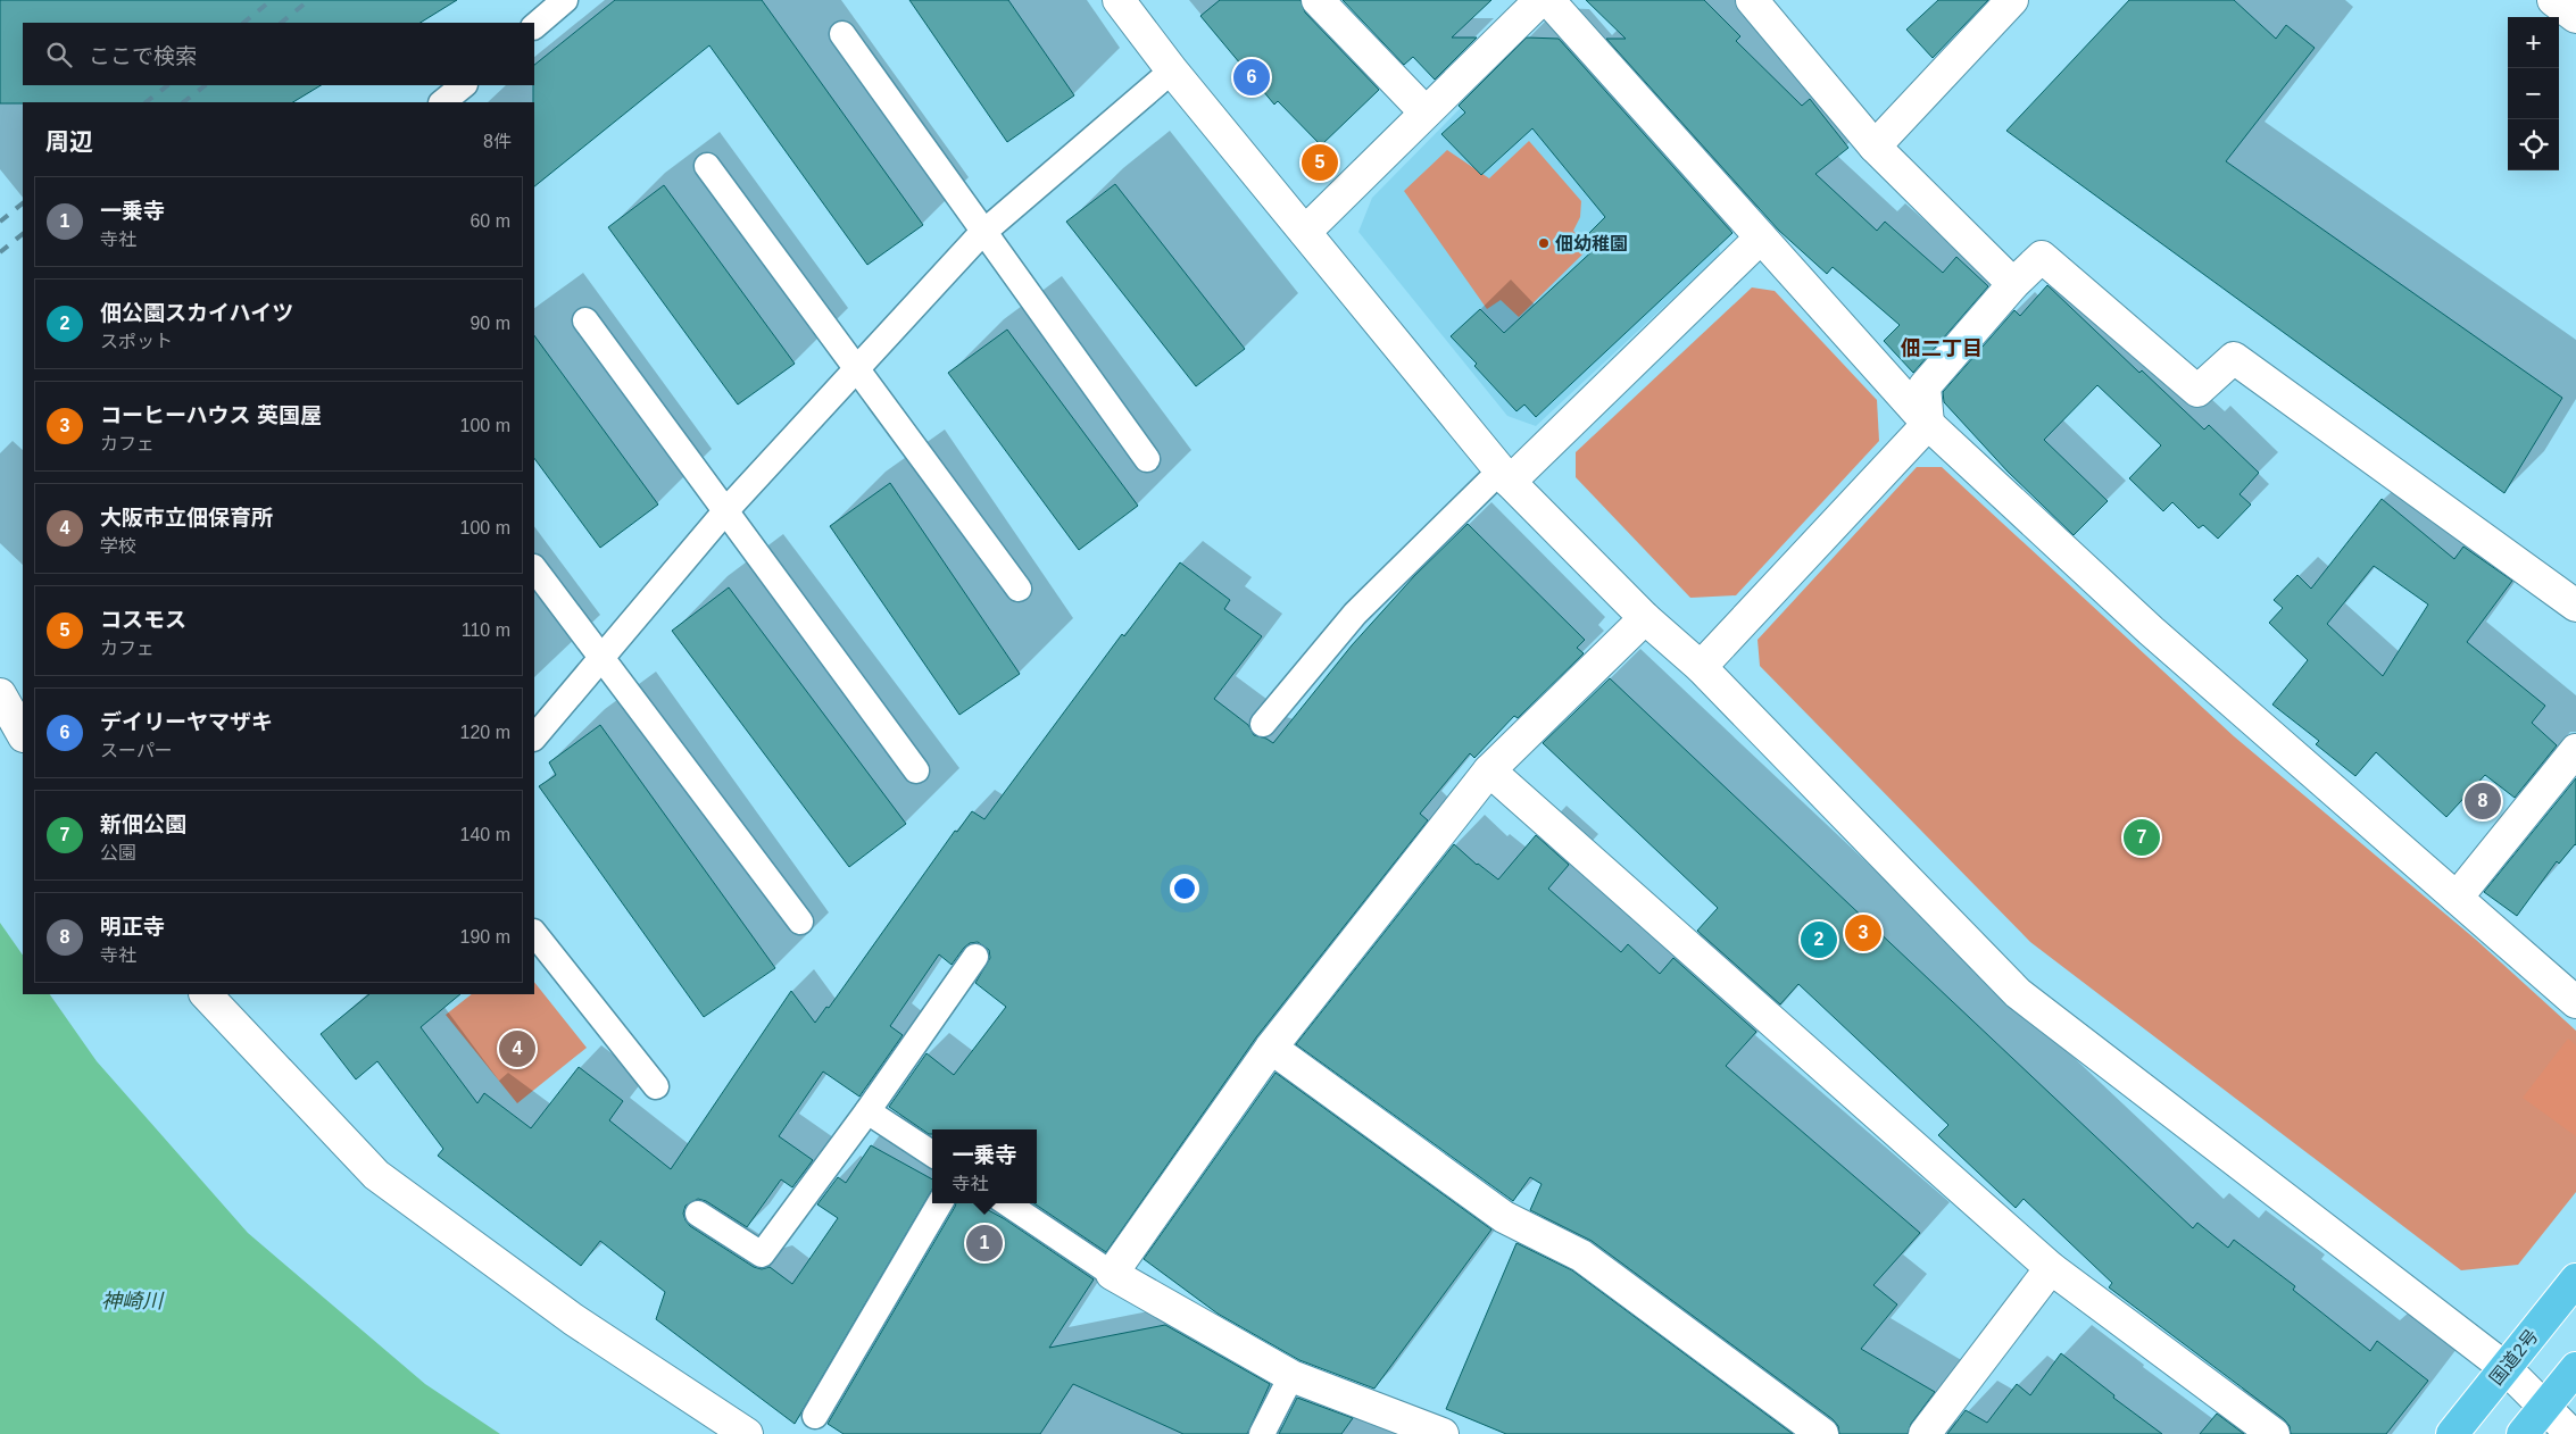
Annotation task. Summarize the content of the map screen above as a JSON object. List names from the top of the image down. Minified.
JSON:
{"streets":{"highway":["国道2号"]},"districts":["佃二丁目"],"water":["神崎川"],"places":["佃幼稚園"],"page":{"map_buttons":["+","−"],"search":"ここで検索","pins":["6","5","8","7","3","2","4","1"],"heading":["周辺","8件"],"list":[{"mark":"1","name":"一乗寺","note":"寺社","value":"60 m"},{"mark":"2","name":"佃公園スカイハイツ","note":"スポット","value":"90 m"},{"mark":"3","name":"コーヒーハウス 英国屋","note":"カフェ","value":"100 m"},{"mark":"4","name":"大阪市立佃保育所","note":"学校","value":"100 m"},{"mark":"5","name":"コスモス","note":"カフェ","value":"110 m"},{"mark":"6","name":"デイリーヤマザキ","note":"スーパー","value":"120 m"},{"mark":"7","name":"新佃公園","note":"公園","value":"140 m"},{"mark":"8","name":"明正寺","note":"寺社","value":"190 m"}],"popup":["一乗寺","寺社"]}}
